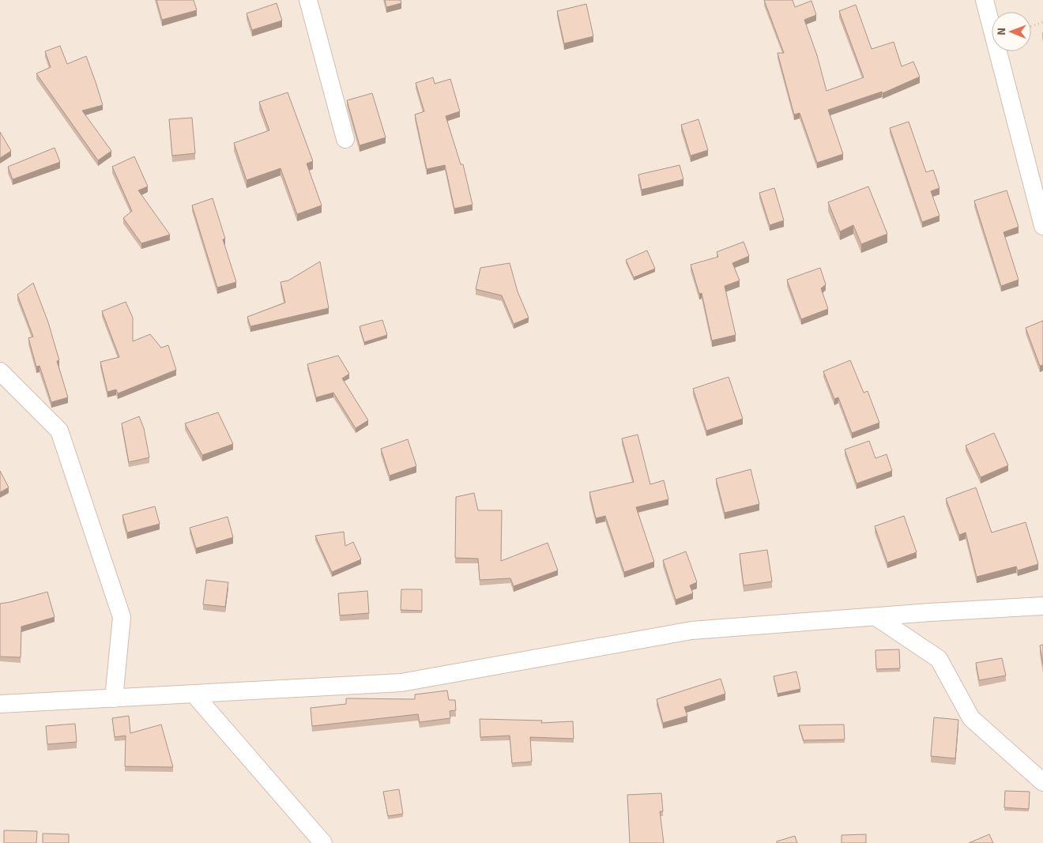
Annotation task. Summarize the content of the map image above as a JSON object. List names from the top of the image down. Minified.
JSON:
{"north":"left"}
